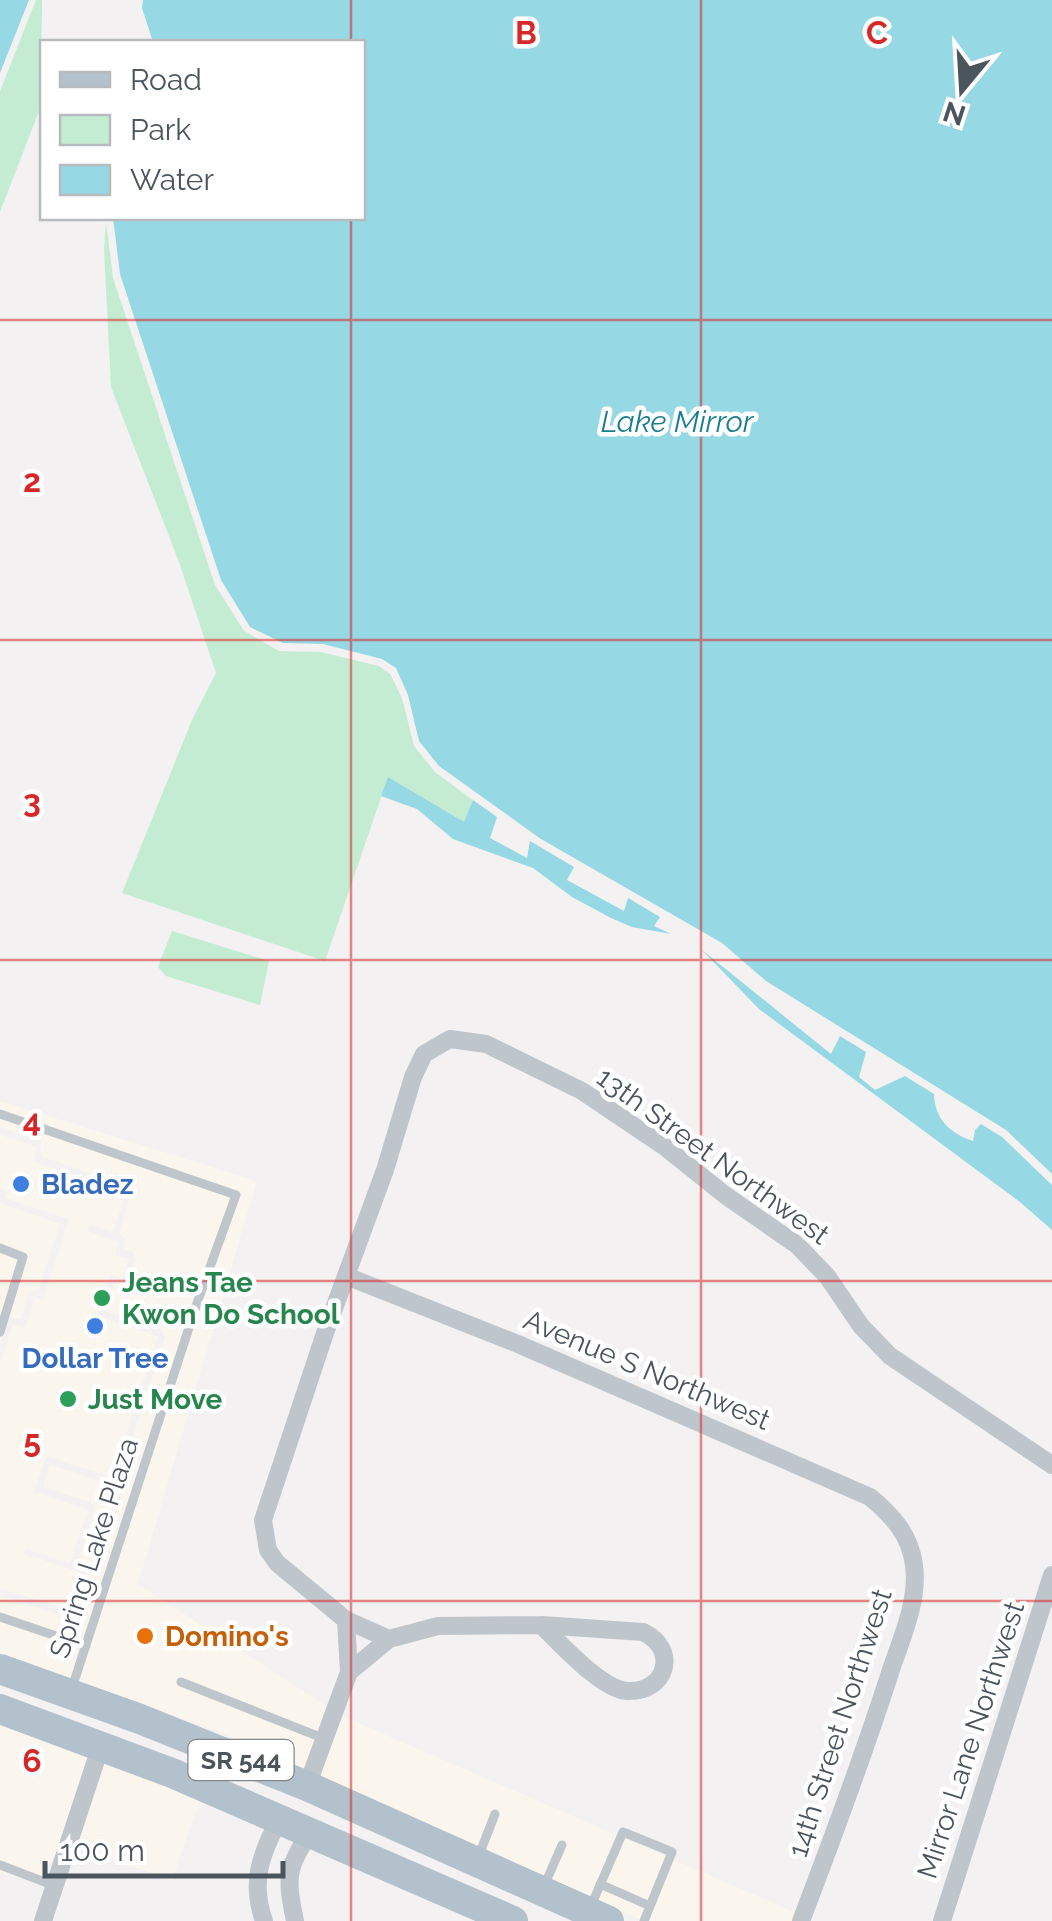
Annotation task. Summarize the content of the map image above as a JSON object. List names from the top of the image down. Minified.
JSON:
{"streets":{"main road":["SR 544"],"street":["13th Street Northwest","Avenue S Northwest","14th Street Northwest","Mirror Lane Northwest"],"lane":["Spring Lake Plaza"]},"crossings":[["13th Street Northwest","Avenue S Northwest"],["Avenue S Northwest","14th Street Northwest"],["Spring Lake Plaza","SR 544"]],"water":["Lake Mirror"],"places":["Bladez","Jeans Tae Kwon Do School","Dollar Tree","Just Move","Domino's"],"legend":["Road","Park","Water"],"scale_bar":"100 m","north":"bottom","grid":{"columns":["B","C"],"rows":["2","3","4","5","6"]}}
